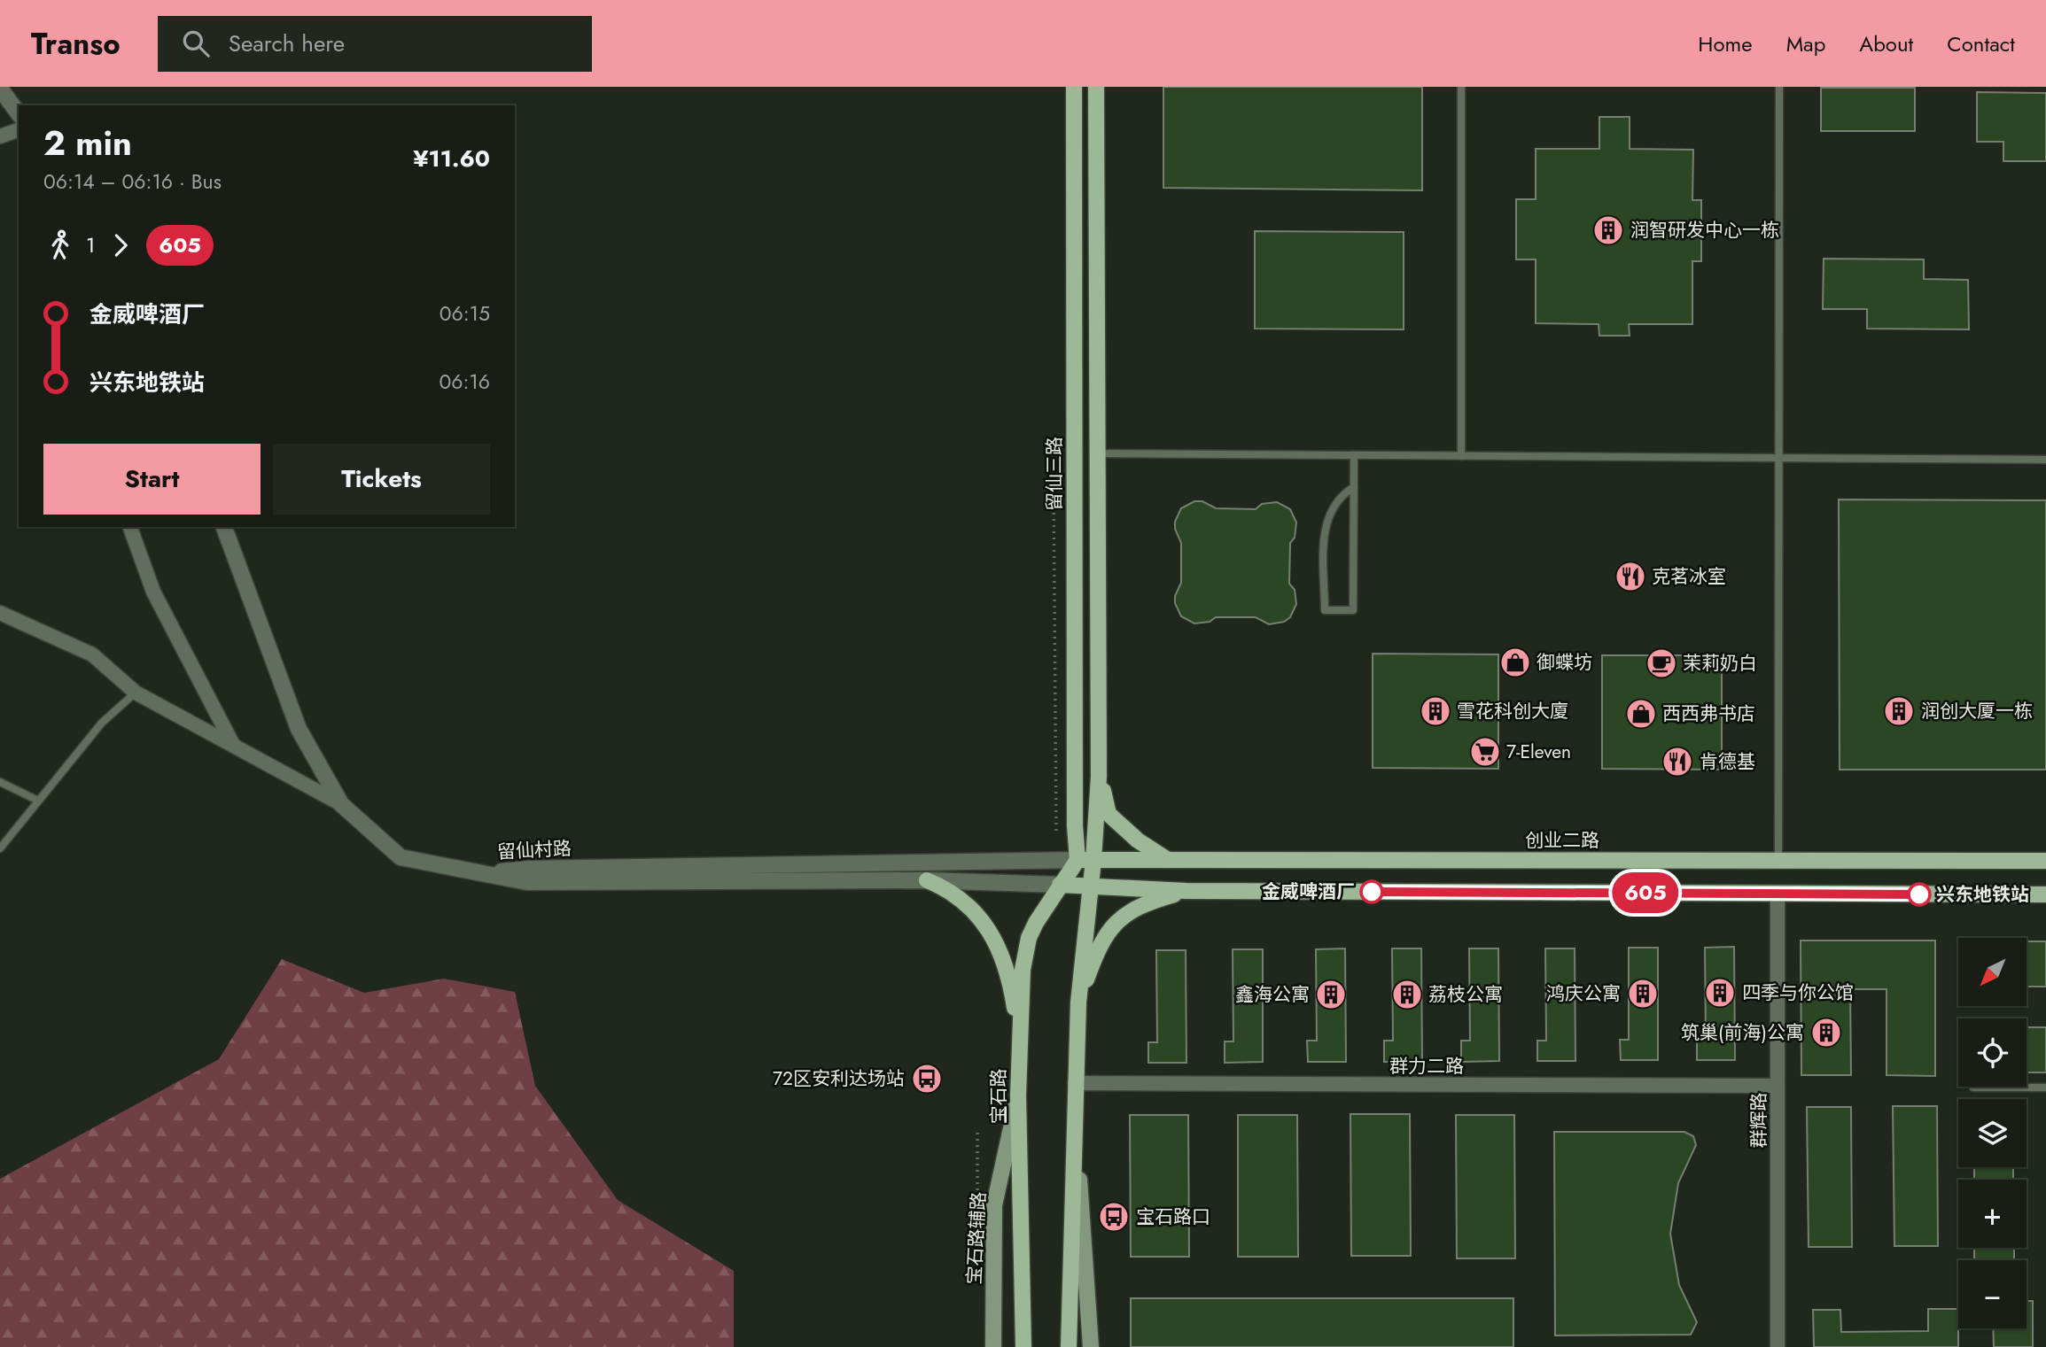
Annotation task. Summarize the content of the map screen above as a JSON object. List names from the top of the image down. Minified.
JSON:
{"streets":{"main road":["留仙三路","创业二路","宝石路","宝石路辅路"],"street":["留仙村路","群力二路","群辉路"]},"crossings":[["留仙三路","创业二路"],["留仙三路","留仙村路"],["留仙三路","宝石路"],["创业二路","留仙村路"],["创业二路","宝石路"],["留仙村路","宝石路"],["群力二路","群辉路"],["宝石路","宝石路辅路"]],"places":{"building":["润智研发中心一栋","雪花科创大廈","润创大厦一栋","四季与你公馆","鸿庆公寓","鑫海公寓","荔枝公寓","筑巢(前海)公寓"],"restaurant":["克茗冰室","肯德基"],"shop":["御蝶坊","西西弗书店"],"cafe":["茉莉奶白"],"supermarket":["7-Eleven"],"other":["金威啤酒厂","兴东地铁站"],"bus stop":["72区安利达场站","宝石路口"]},"lines":["bus line 605"],"north":"bottom left","page":{"header":"Transo","search":"Search here","nav":["Home","Map","About","Contact"],"on_map":"605","heading":["2 min","06:14 – 06:16 · Bus","¥11.60"],"legs":["1","605"],"list":[{"name":"金威啤酒厂","value":"06:15"},{"name":"兴东地铁站","value":"06:16"}],"buttons":["Start","Tickets"],"map_buttons":["+","−"]}}
